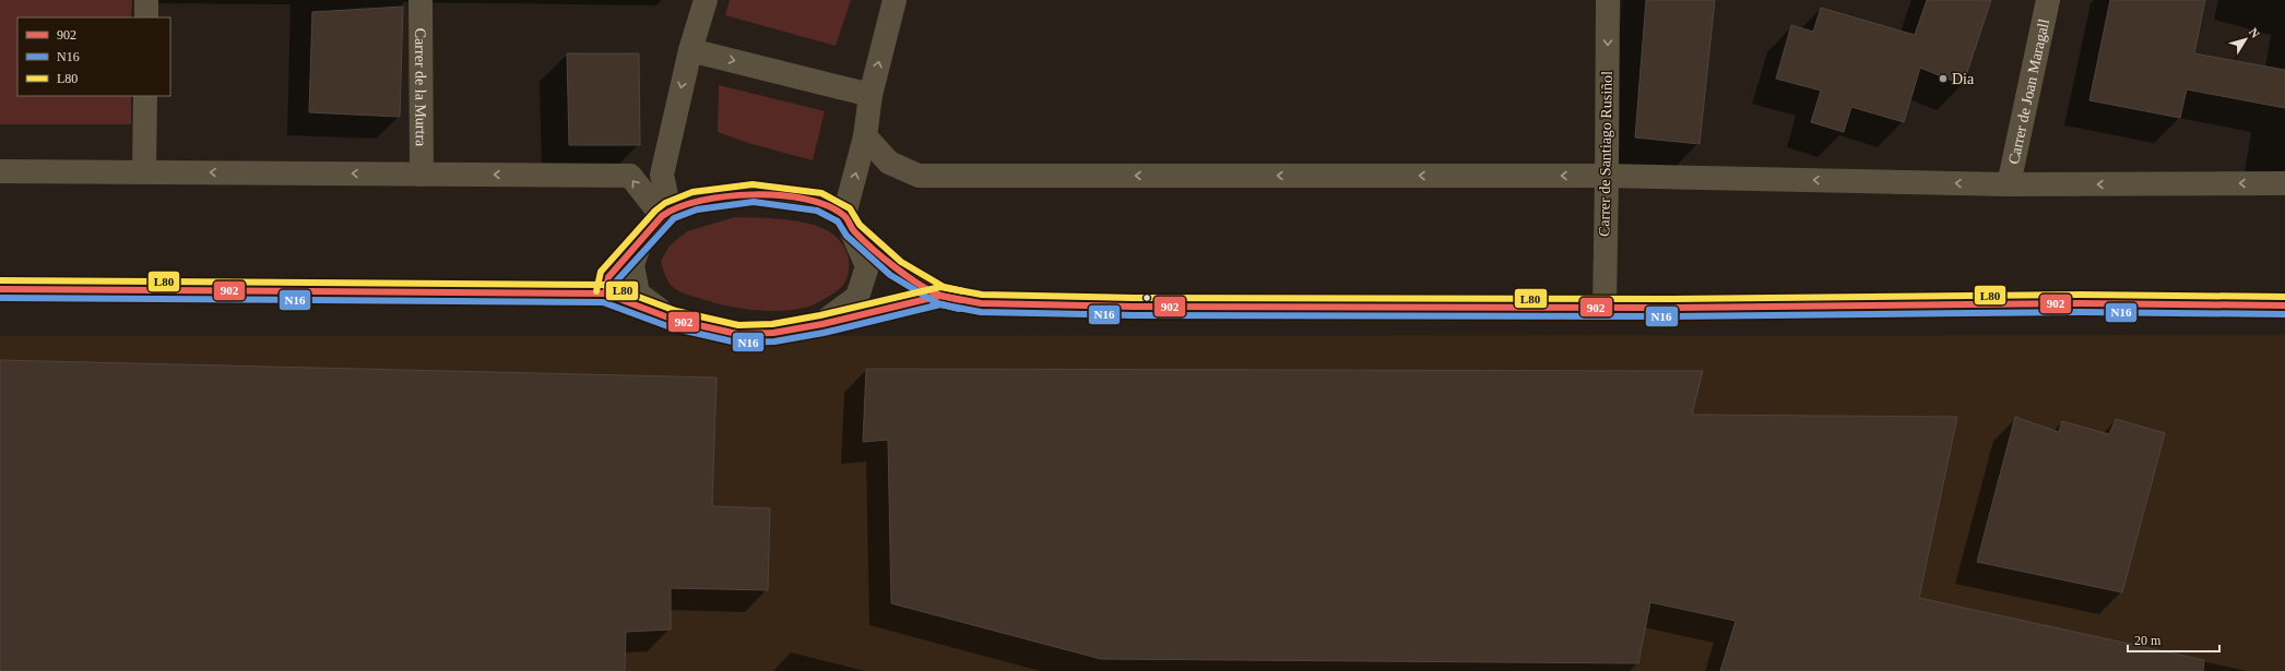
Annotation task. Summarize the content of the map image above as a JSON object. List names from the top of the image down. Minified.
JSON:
{"streets":{"street":["Carrer de la Murtra","Carrer de Joan Maragall","Carrer de Santiago Rusiñol"]},"one_way":["Carrer de Santiago Rusiñol"],"places":["Dia"],"lines":["transit line L80","transit line 902","transit line N16"],"legend":["902","N16","L80"],"scale_bar":"20 m","north":"top right"}
